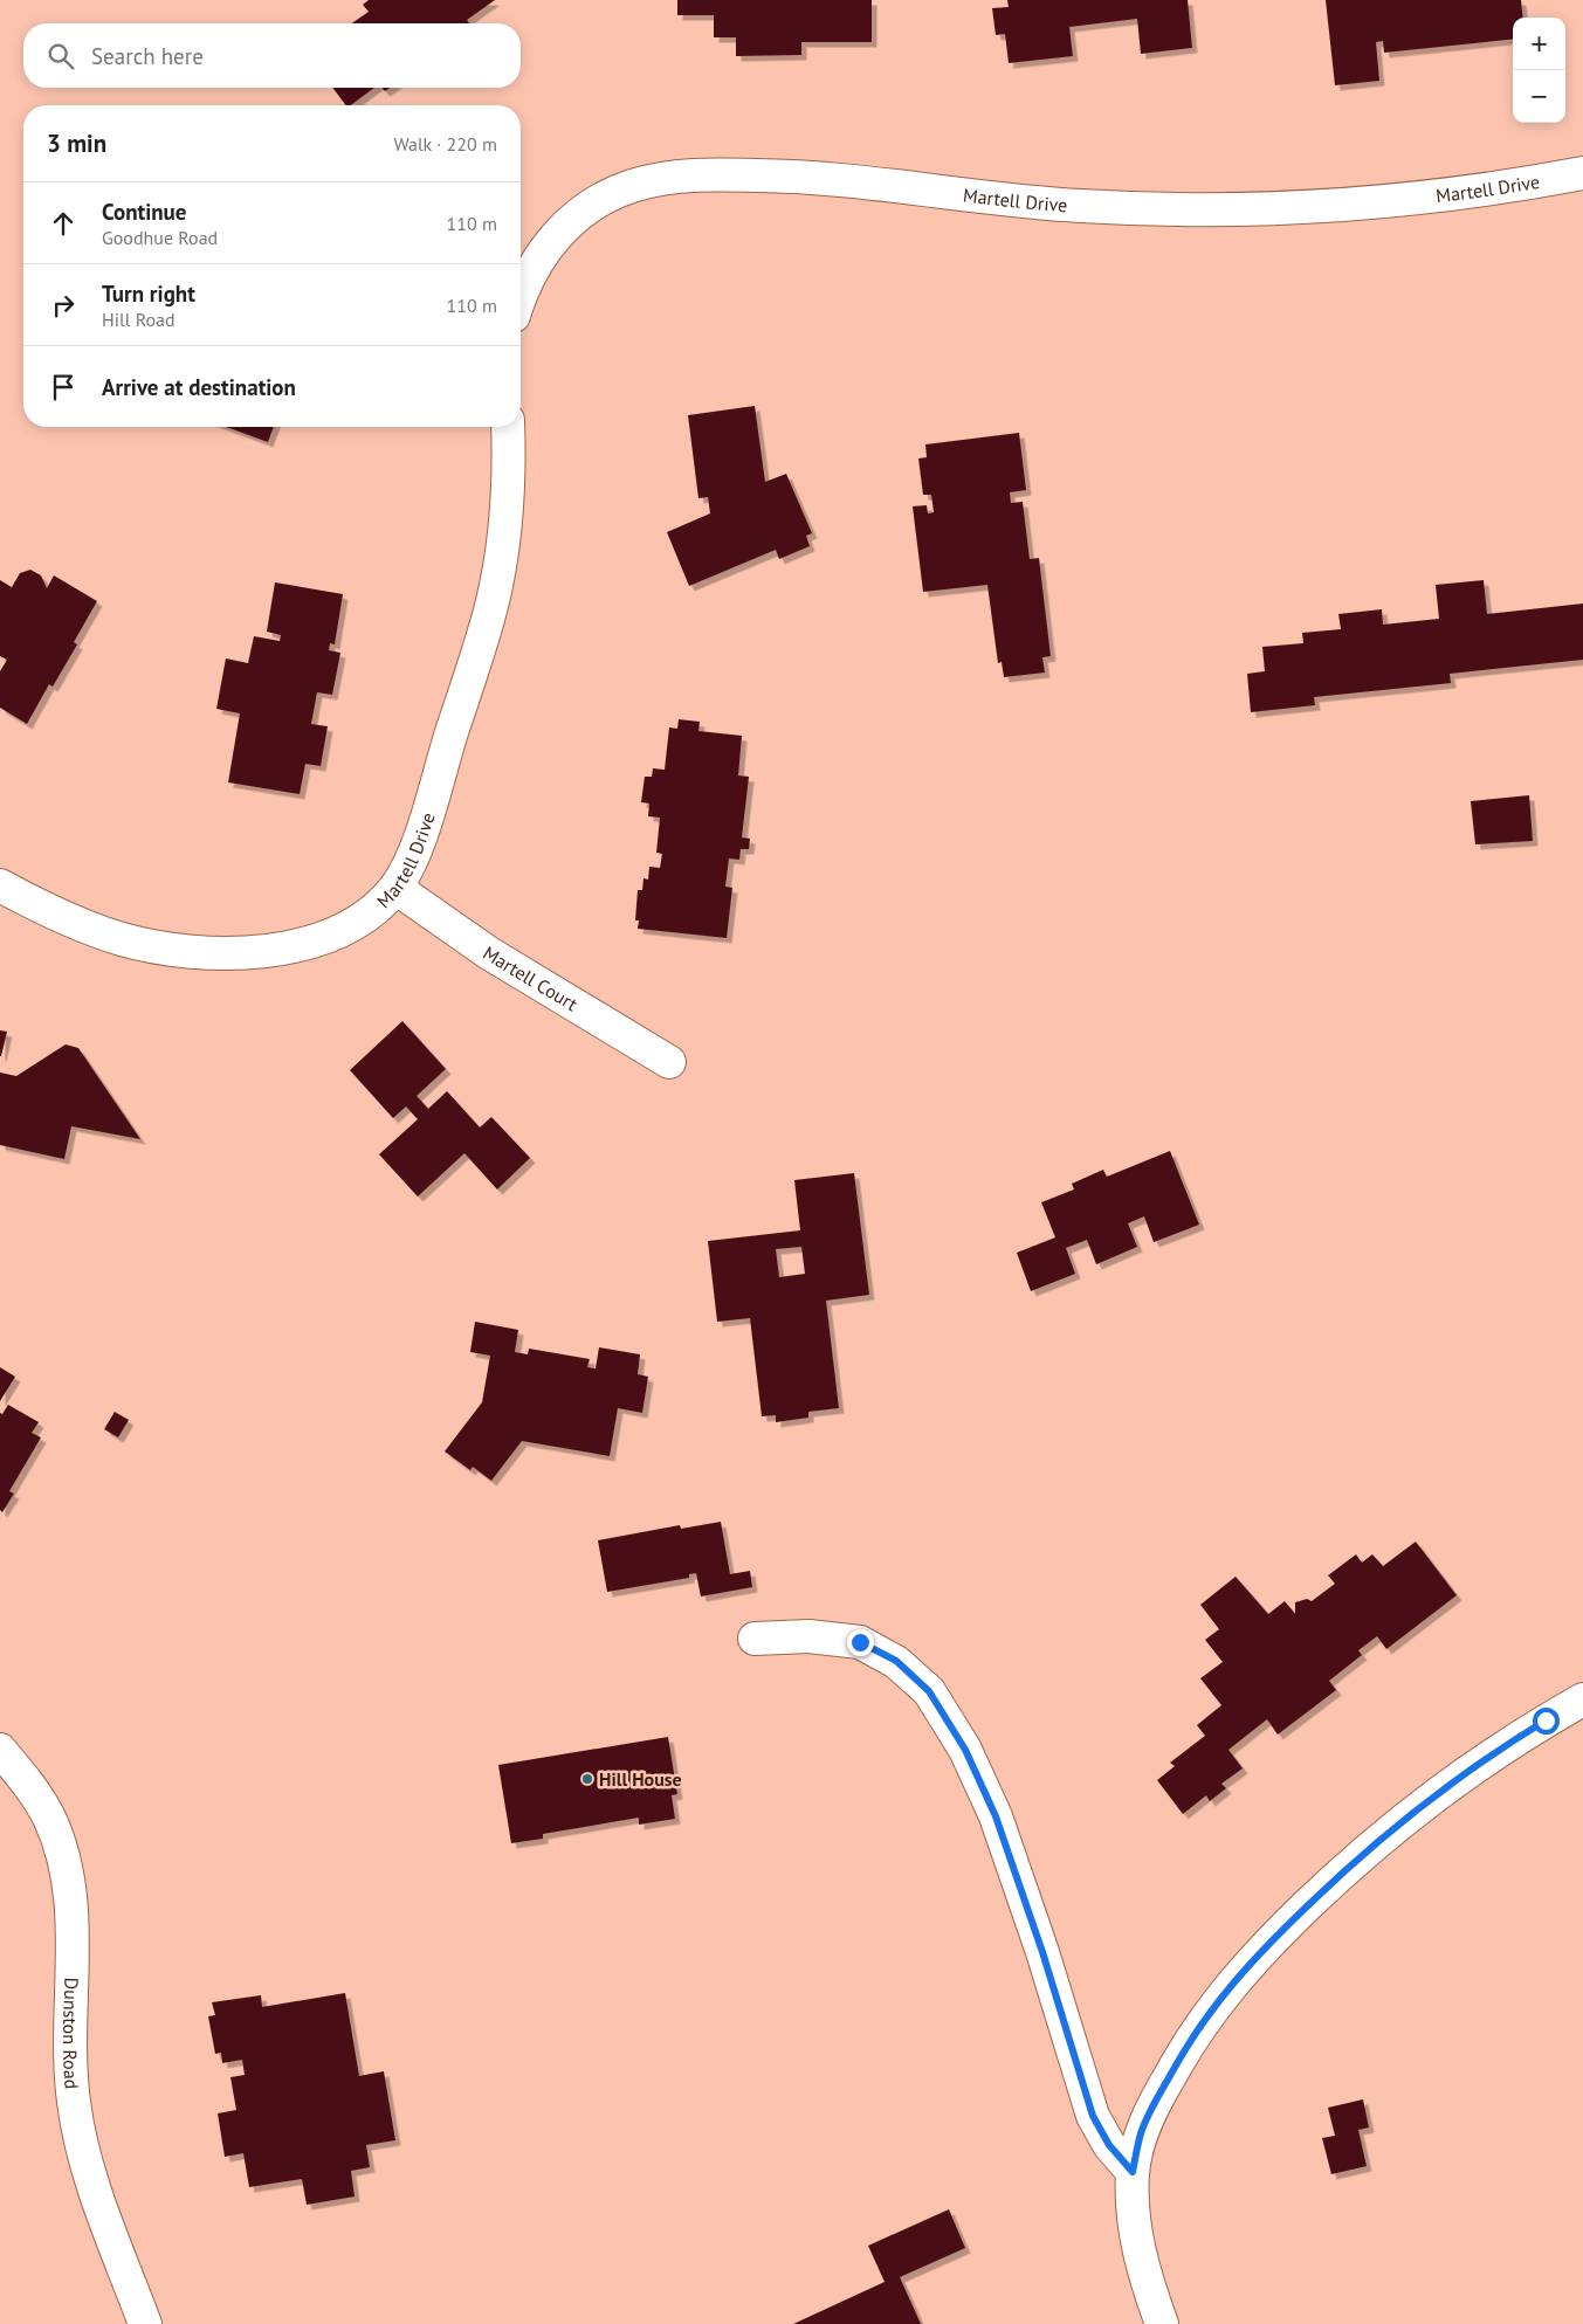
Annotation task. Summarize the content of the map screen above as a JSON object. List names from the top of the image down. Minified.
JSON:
{"streets":{"street":["Martell Drive","Martell Court","Dunston Road"]},"crossings":[["Martell Drive","Martell Court"]],"places":["Hill House"],"page":{"map_buttons":["+","−"],"search":"Search here","heading":["3 min","Walk · 220 m"],"list":[["Continue","Goodhue Road","110 m"],["Turn right","Hill Road","110 m"],"Arrive at destination"]}}
